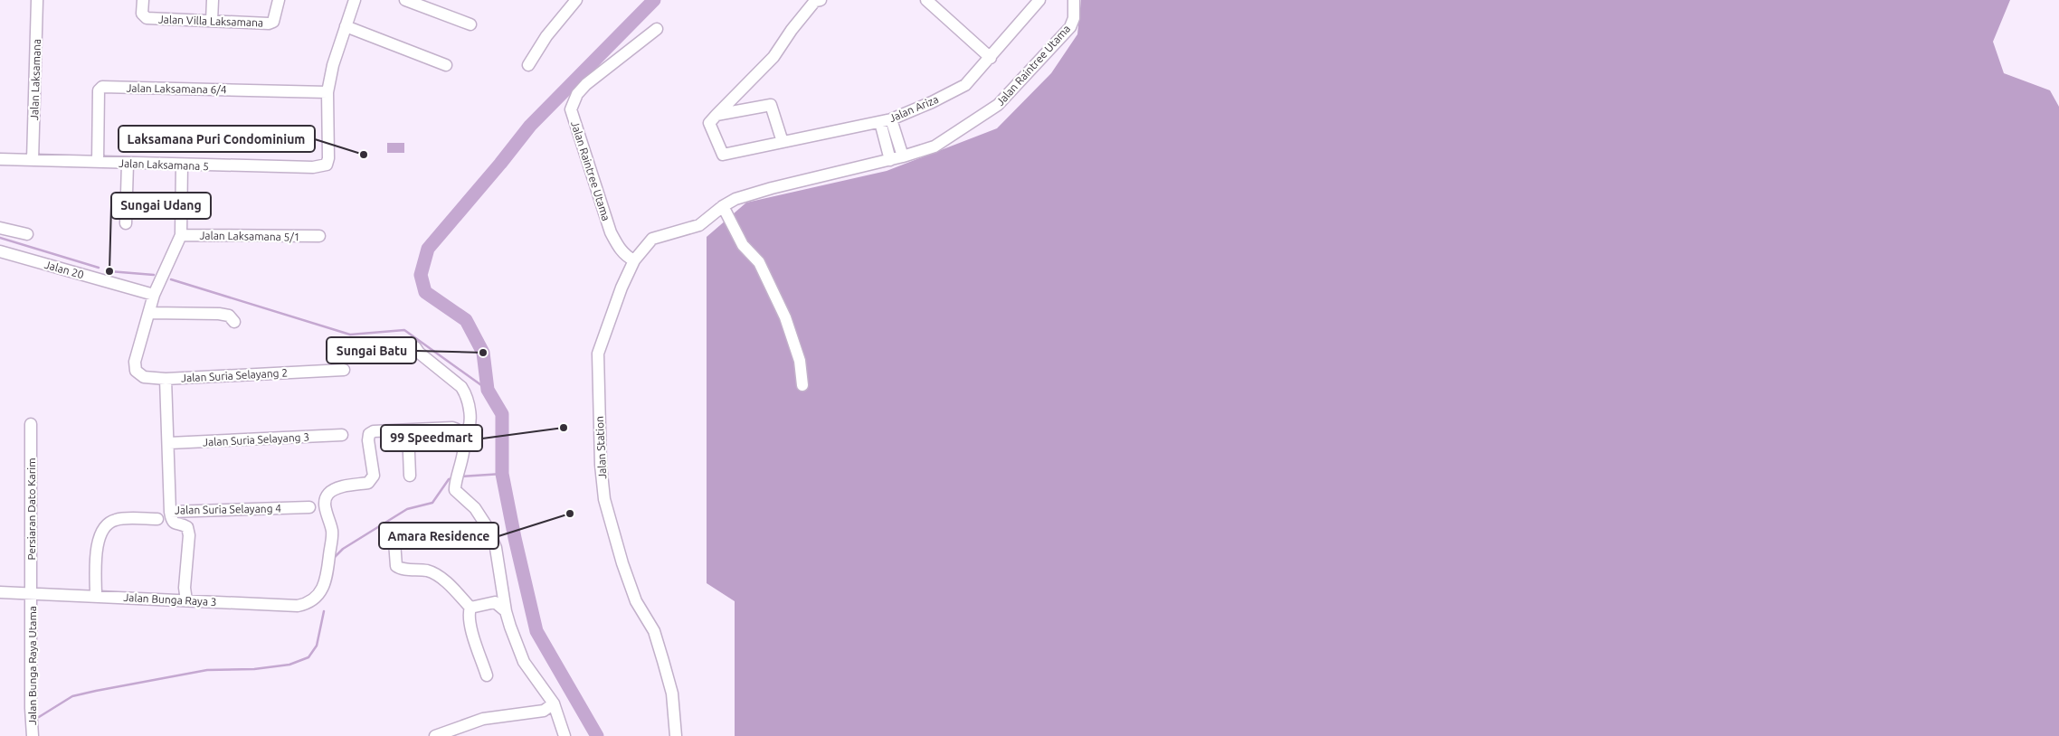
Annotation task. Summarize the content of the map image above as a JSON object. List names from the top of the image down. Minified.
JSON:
{"streets":{"street":["Jalan Villa Laksamana","Jalan Raintree Utama","Jalan Laksamana","Jalan Laksamana 6/4","Jalan Ariza","Jalan Laksamana 5","Jalan Laksamana 5/1","Jalan 20","Jalan Suria Selayang 2","Jalan Suria Selayang 3","Jalan Station","Persiaran Dato Karim","Jalan Suria Selayang 4","Jalan Bunga Raya 3","Jalan Bunga Raya Utama"]},"crossings":[["Jalan Raintree Utama","Jalan Station"],["Jalan Laksamana","Jalan Laksamana 5"],["Jalan Laksamana 6/4","Jalan Laksamana 5"],["Jalan Suria Selayang 2","Jalan Suria Selayang 4"],["Jalan Suria Selayang 3","Jalan Suria Selayang 4"],["Persiaran Dato Karim","Jalan Bunga Raya 3"],["Persiaran Dato Karim","Jalan Bunga Raya Utama"],["Jalan Bunga Raya 3","Jalan Bunga Raya Utama"]],"places":["Laksamana Puri Condominium","Sungai Udang","Sungai Batu","99 Speedmart","Amara Residence"]}
